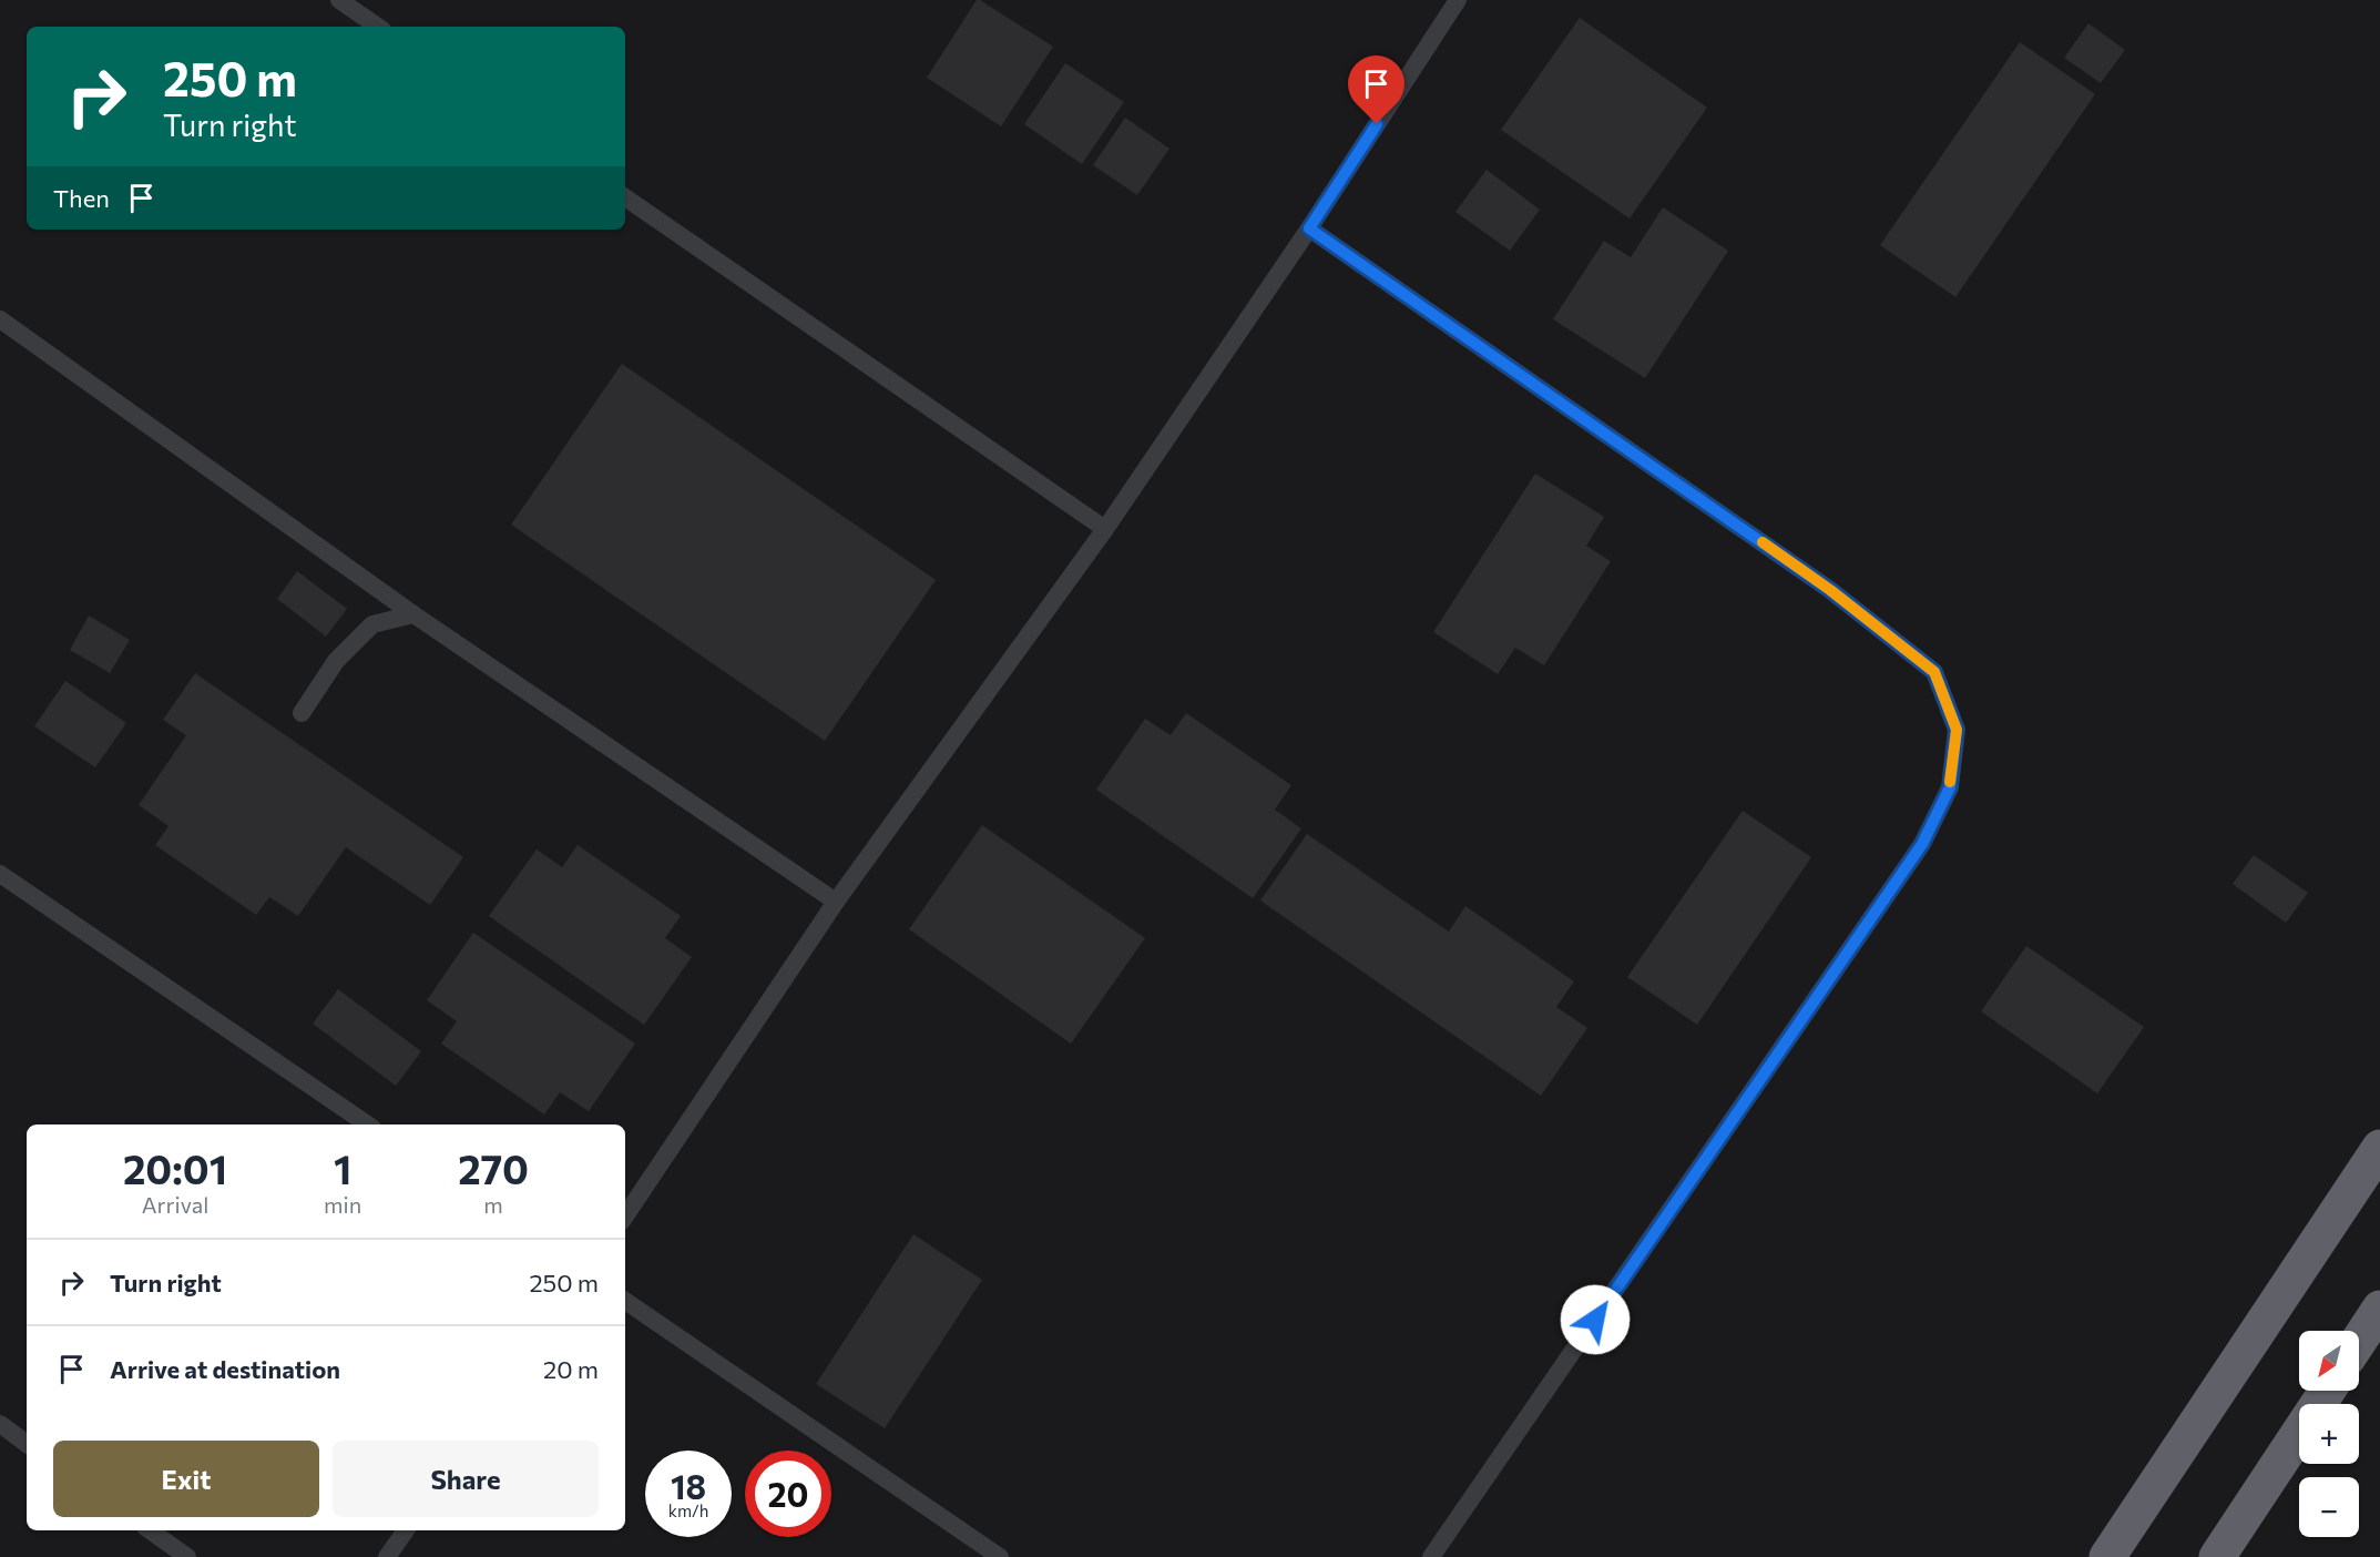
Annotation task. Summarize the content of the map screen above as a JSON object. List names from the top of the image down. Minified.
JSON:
{"north":"bottom left","page":{"turn":["250 m","Turn right"],"then":"Then","eta":["20:01","Arrival","1","min","270","m"],"list":[{"name":"Turn right","value":"250 m"},{"name":"Arrive at destination","value":"20 m"}],"map_buttons":["+","−"],"buttons":["Exit","Share"],"speed":"18 km/h","limit":"20"}}
